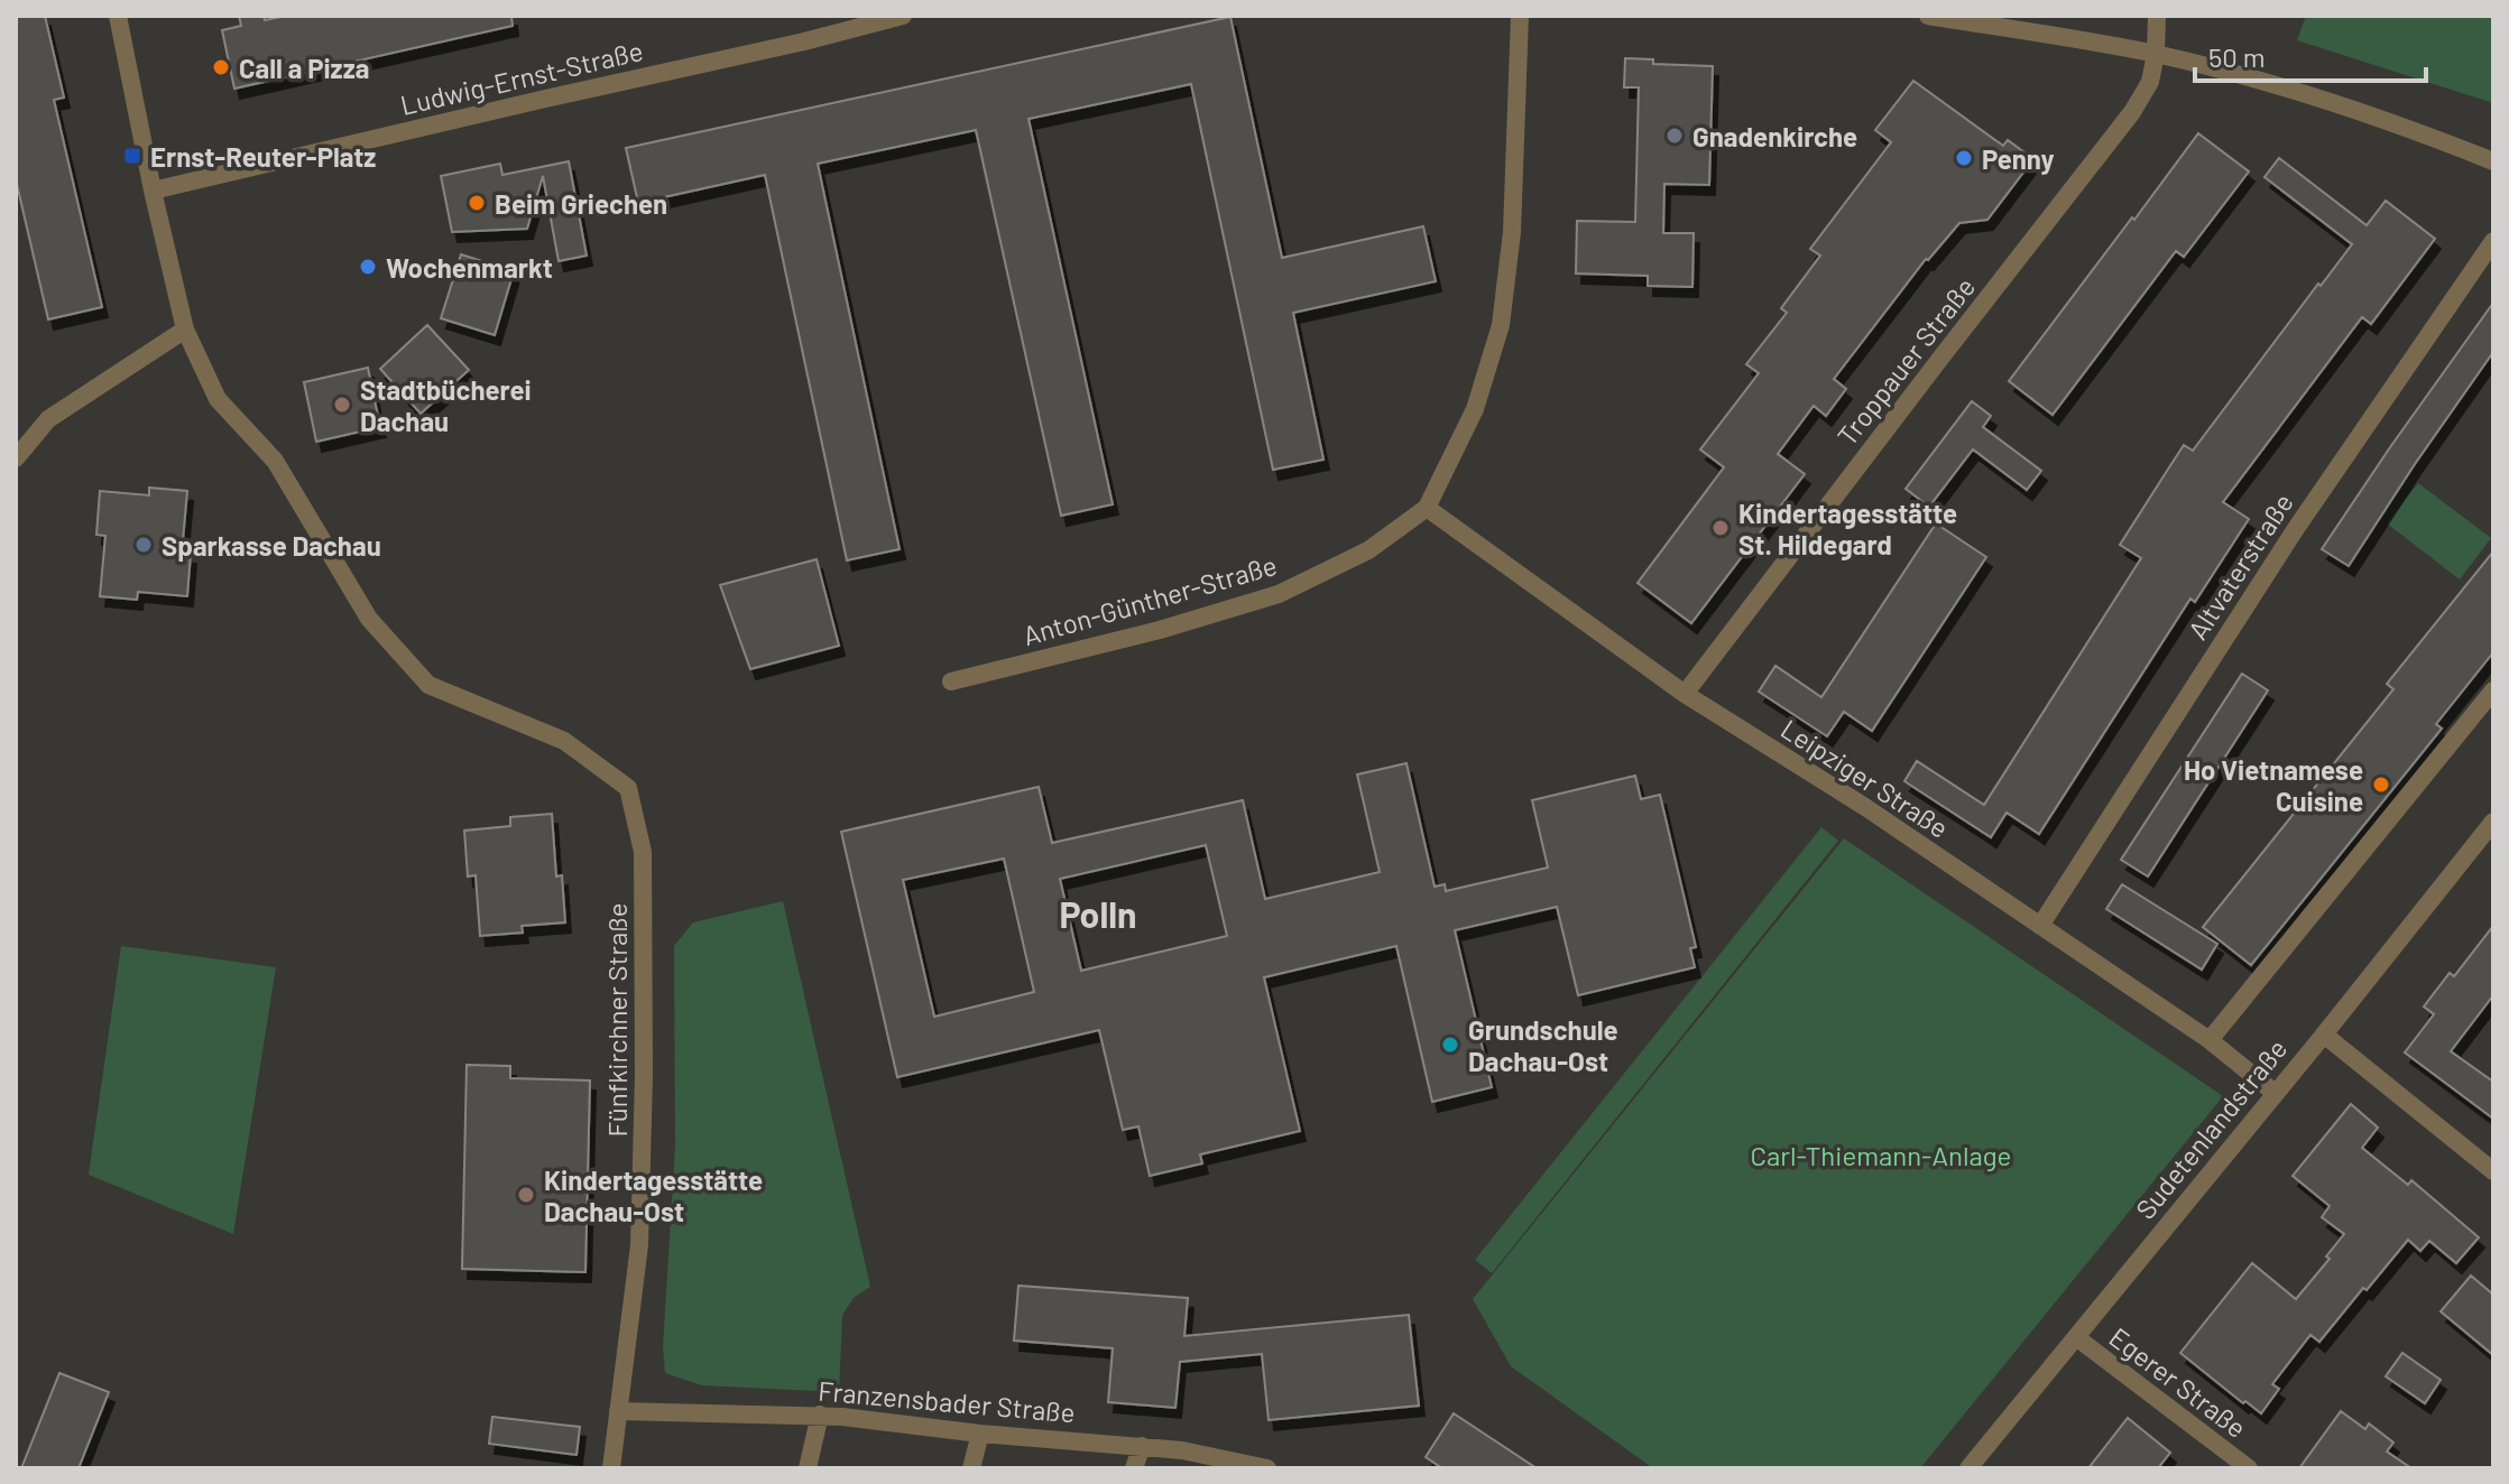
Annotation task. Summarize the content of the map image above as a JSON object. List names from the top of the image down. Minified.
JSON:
{"streets":{"street":["Ludwig-Ernst-Straße","Troppauer Straße","Altvaterstraße","Anton-Günther-Straße","Leipziger Straße","Fünfkirchner Straße","Sudetenlandstraße","Egerer Straße","Franzensbader Straße"]},"crossings":[["Troppauer Straße","Leipziger Straße"],["Altvaterstraße","Leipziger Straße"],["Anton-Günther-Straße","Leipziger Straße"],["Leipziger Straße","Sudetenlandstraße"],["Fünfkirchner Straße","Franzensbader Straße"],["Sudetenlandstraße","Egerer Straße"]],"districts":["Polln"],"parks":["Carl-Thiemann-Anlage"],"places":{"other":["Call a Pizza","Gnadenkirche","Penny","Beim Griechen","Wochenmarkt","Stadtbücherei Dachau","Kindertagesstätte St. Hildegard","Sparkasse Dachau","Ho Vietnamese Cuisine","Grundschule Dachau-Ost","Kindertagesstätte Dachau-Ost"],"transit":["Ernst-Reuter-Platz"]},"scale_bar":"50 m"}
